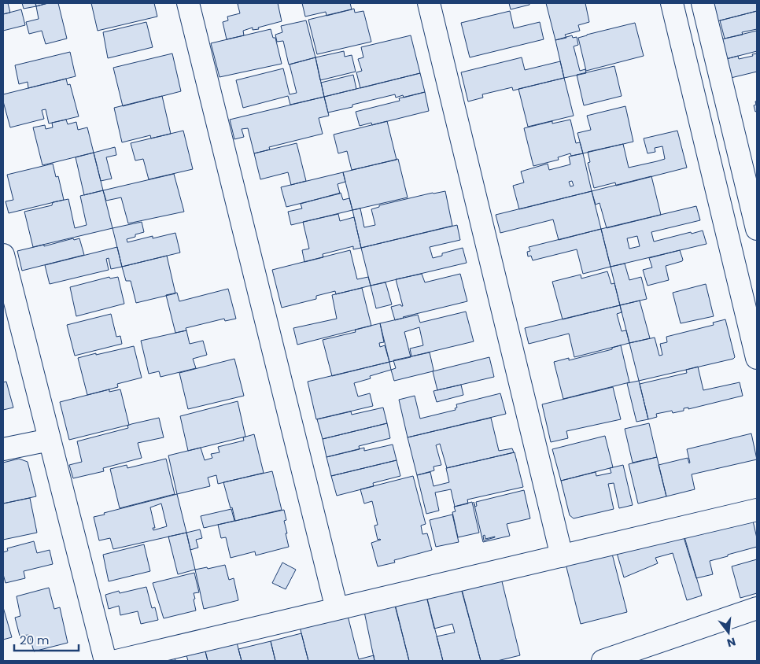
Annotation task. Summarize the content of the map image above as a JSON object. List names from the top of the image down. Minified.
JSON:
{"scale_bar":"20 m","north":"bottom"}
